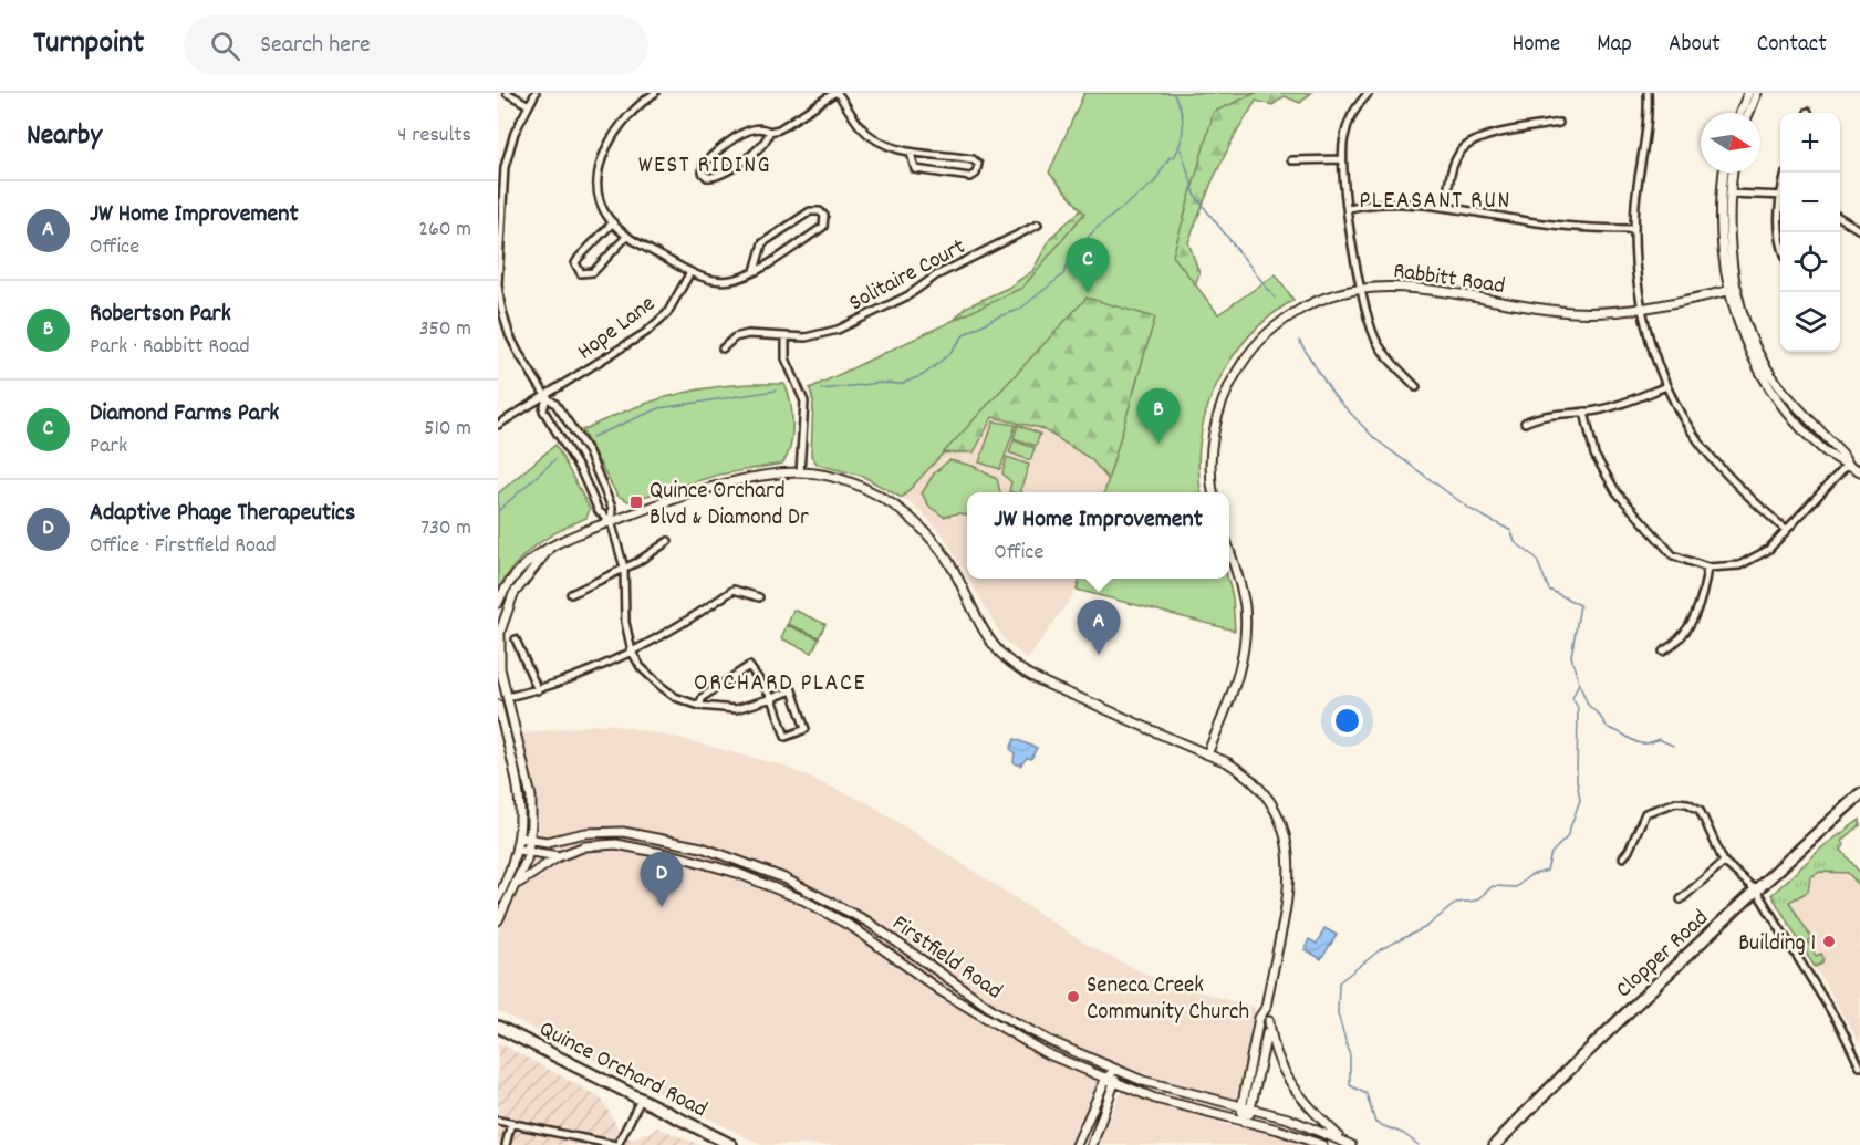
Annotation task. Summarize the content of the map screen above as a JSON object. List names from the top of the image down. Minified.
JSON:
{"streets":{"main road":["Clopper Road","Quince Orchard Road"],"street":["Solitaire Court","Rabbitt Road","Hope Lane","Firstfield Road"]},"districts":["WEST RIDING","PLEASANT RUN","ORCHARD PLACE"],"places":{"transit":["Quince Orchard Blvd & Diamond Dr"],"other":["Building 1","Seneca Creek Community Church"]},"north":"right","page":{"header":"Turnpoint","search":"Search here","nav":["Home","Map","About","Contact"],"heading":["Nearby","4 results"],"map_buttons":["+","−"],"list":[{"mark":"A","name":"JW Home Improvement","note":"Office","value":"260 m"},{"mark":"B","name":"Robertson Park","note":"Park · Rabbitt Road","value":"350 m"},{"mark":"C","name":"Diamond Farms Park","note":"Park","value":"510 m"},{"mark":"D","name":"Adaptive Phage Therapeutics","note":"Office · Firstfield Road","value":"730 m"}],"pins":["C","B","A","D"],"popup":["JW Home Improvement","Office"]}}
